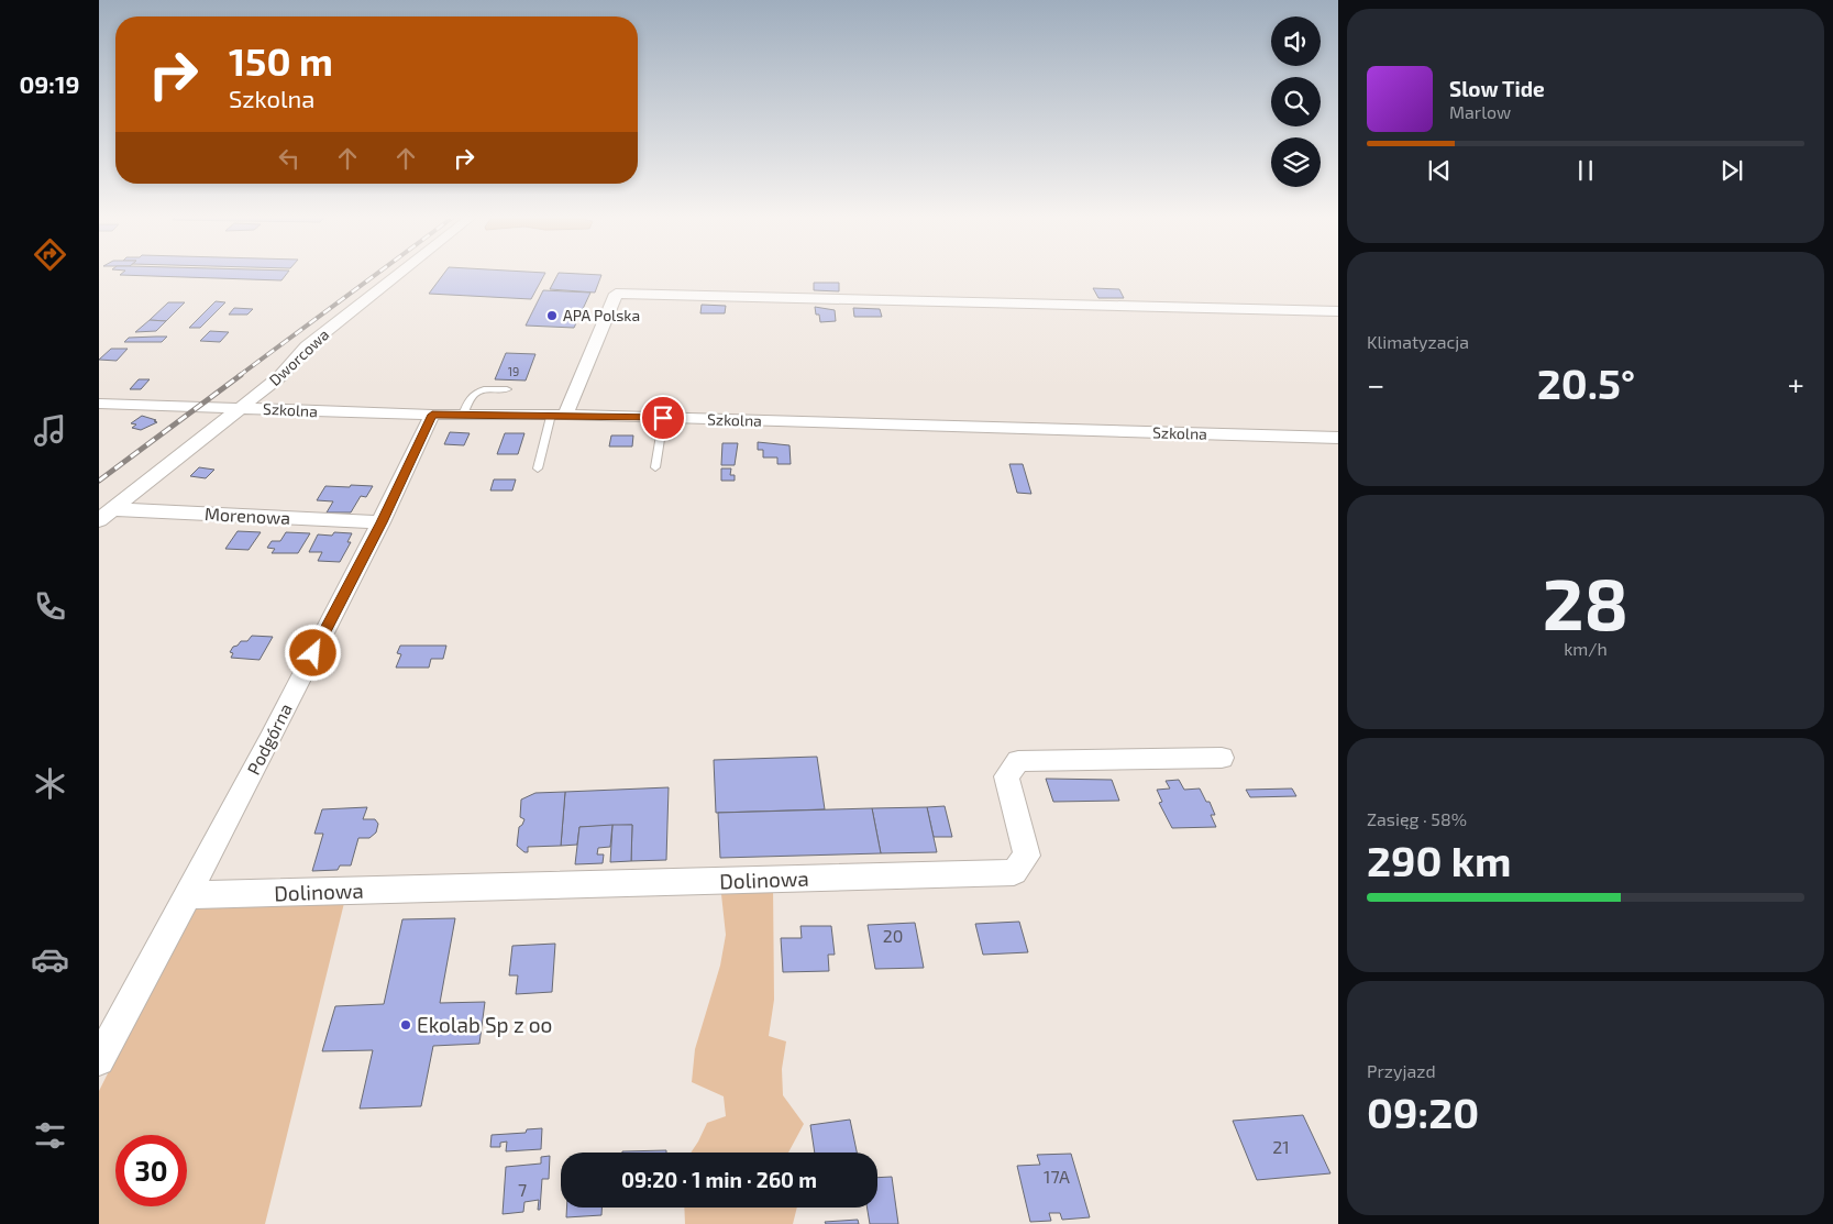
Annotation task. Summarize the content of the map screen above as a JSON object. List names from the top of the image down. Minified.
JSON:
{"streets":{"street":["Dworcowa","Szkolna","Morenowa","Podgórna","Dolinowa"]},"crossings":[["Dworcowa","Szkolna"],["Dworcowa","Morenowa"],["Szkolna","Podgórna"],["Morenowa","Podgórna"],["Podgórna","Dolinowa"]],"places":["APA Polska","Ekolab Sp z oo"],"house_numbers":["19","20","21","17A","7"],"page":{"tabs":"09:19","turn":["150 m","Szkolna"],"song":["Slow Tide","Marlow"],"tile":["Klimatyzacja",["28","km/h"],["Zasięg · 58%","290 km"],["Przyjazd","09:20"]],"heat":["−","20.5°","+"],"limit":"30","trip":"09:20 · 1 min · 260 m"}}
